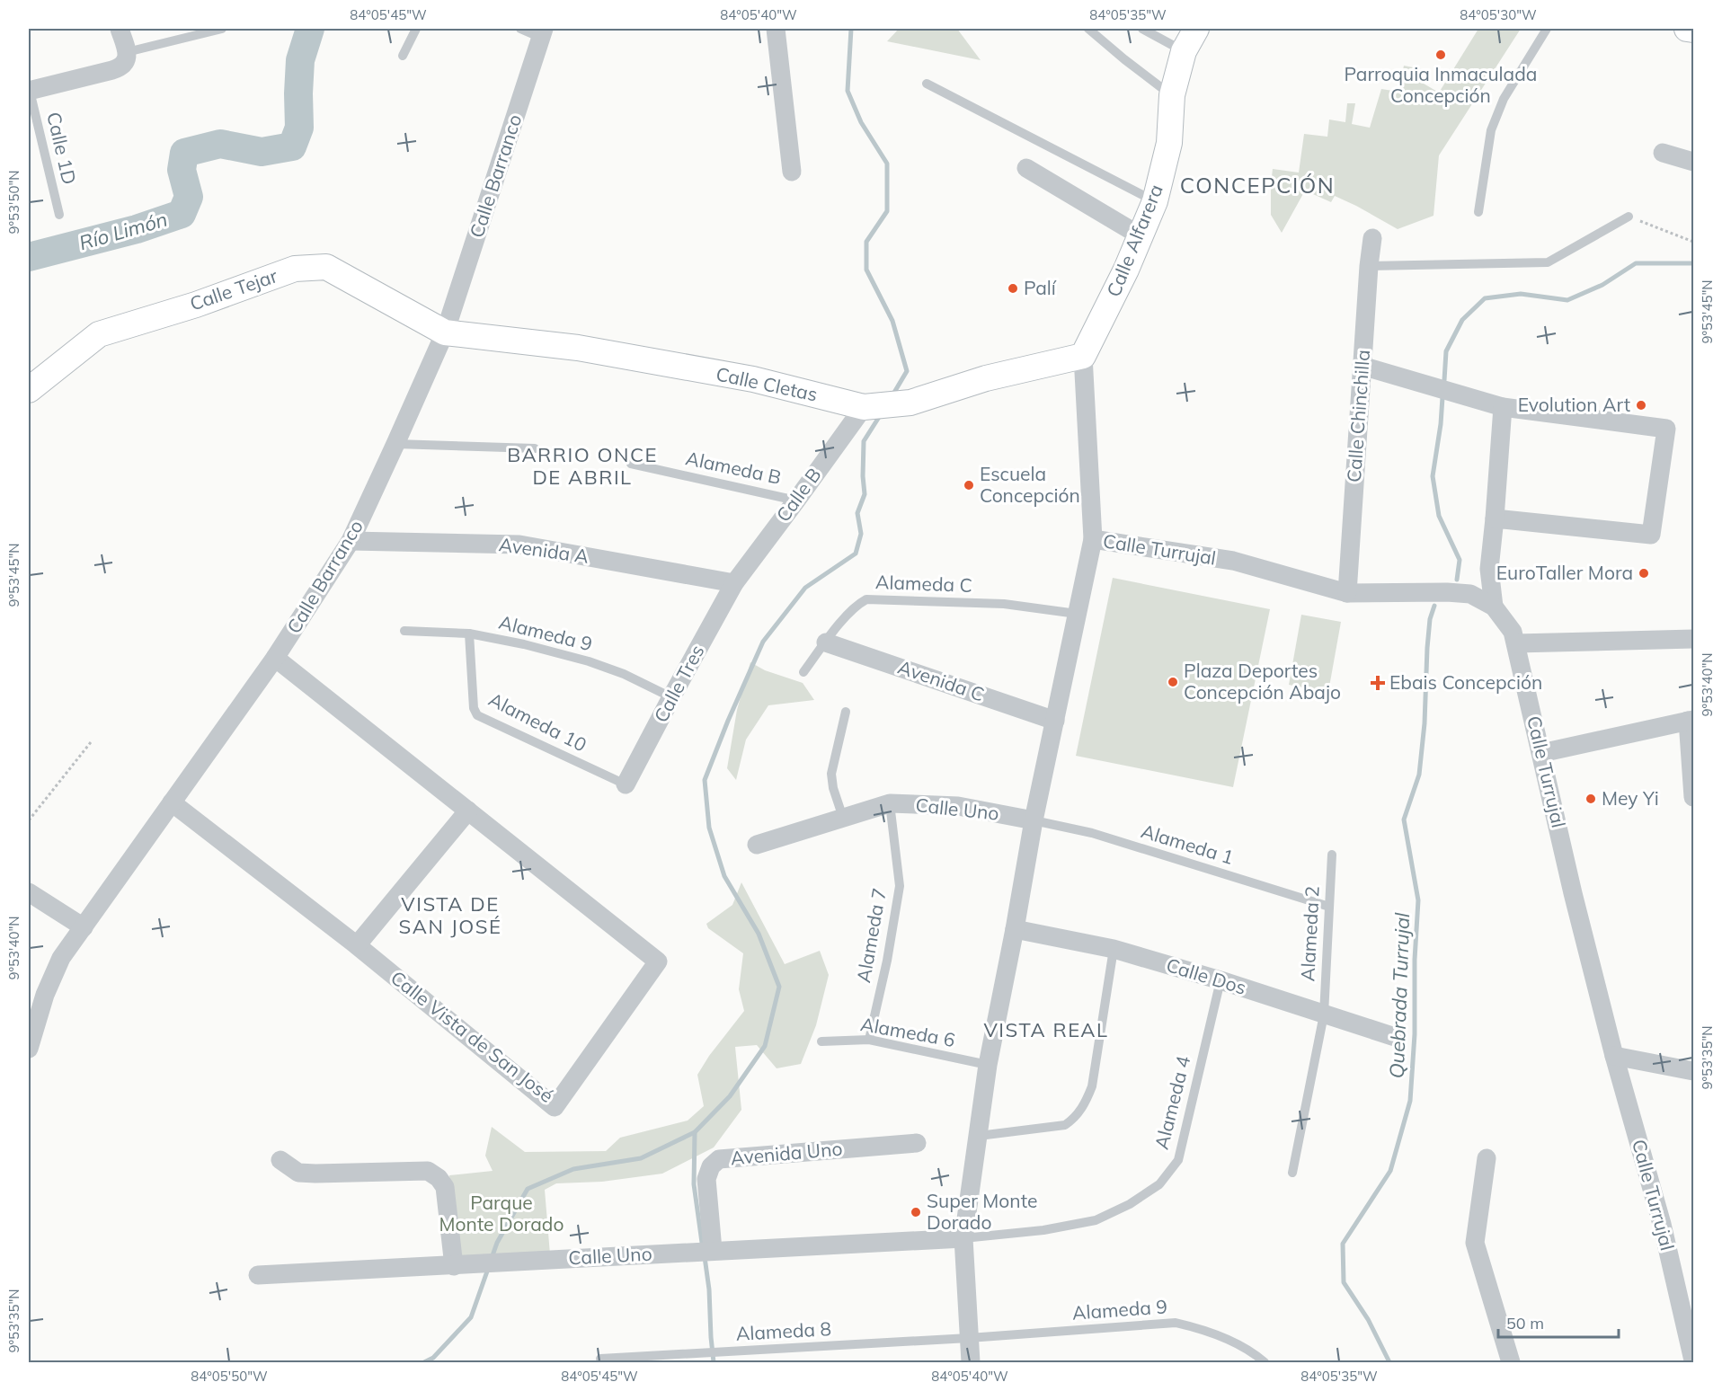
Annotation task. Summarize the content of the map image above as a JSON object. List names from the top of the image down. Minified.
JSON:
{"streets":{"street":["Calle Barranco","Calle Alfarera","Calle Tejar","Calle Cletas","Calle Chinchilla","Calle B","Calle Turrujal","Avenida A","Avenida C","Calle Tres","Calle Uno","Calle Dos","Calle Vista de San José","Avenida Uno"],"lane":["Calle 1D","Alameda B","Alameda C","Alameda 9","Alameda 10","Alameda 1","Alameda 2","Alameda 7","Alameda 6","Alameda 4","Alameda 8"]},"crossings":[["Calle Barranco","Calle Tejar"],["Calle Barranco","Calle Cletas"],["Calle Barranco","Avenida A"],["Calle Barranco","Calle Vista de San José"],["Calle Alfarera","Calle Cletas"],["Calle Alfarera","Calle Turrujal"],["Calle Tejar","Calle Cletas"],["Calle Cletas","Calle B"],["Calle Cletas","Calle Turrujal"],["Calle Chinchilla","Calle Turrujal"],["Alameda B","Calle B"],["Calle B","Avenida A"],["Calle B","Calle Tres"],["Avenida A","Calle Tres"],["Alameda C","Avenida C"],["Alameda 9","Calle Tres"],["Alameda 9","Alameda 10"],["Alameda 9","Alameda 8"],["Calle Tres","Alameda 10"],["Calle Uno","Alameda 1"],["Calle Uno","Alameda 7"],["Calle Uno","Alameda 4"],["Calle Uno","Avenida Uno"],["Alameda 1","Alameda 2"],["Alameda 2","Calle Dos"],["Alameda 7","Alameda 6"],["Calle Dos","Alameda 4"]],"districts":["CONCEPCIÓN","BARRIO ONCE DE ABRIL","VISTA DE SAN JOSÉ","VISTA REAL"],"water":["Río Limón","Quebrada Turrujal"],"parks":["Parque Monte Dorado"],"places":{"other":["Parroquia Inmaculada Concepción","Palí","Evolution Art","Escuela Concepción","EuroTaller Mora","Plaza Deportes Concepción Abajo","Mey Yi","Super Monte Dorado"],"health":["Ebais Concepción"]},"scale_bar":"50 m","coordinates":["84°05'45\"W","84°05'40\"W","84°05'35\"W","84°05'30\"W","9°53'50\"N","9°53'45\"N","9°53'40\"N","9°53'35\"N","84°05'50\"W"]}
